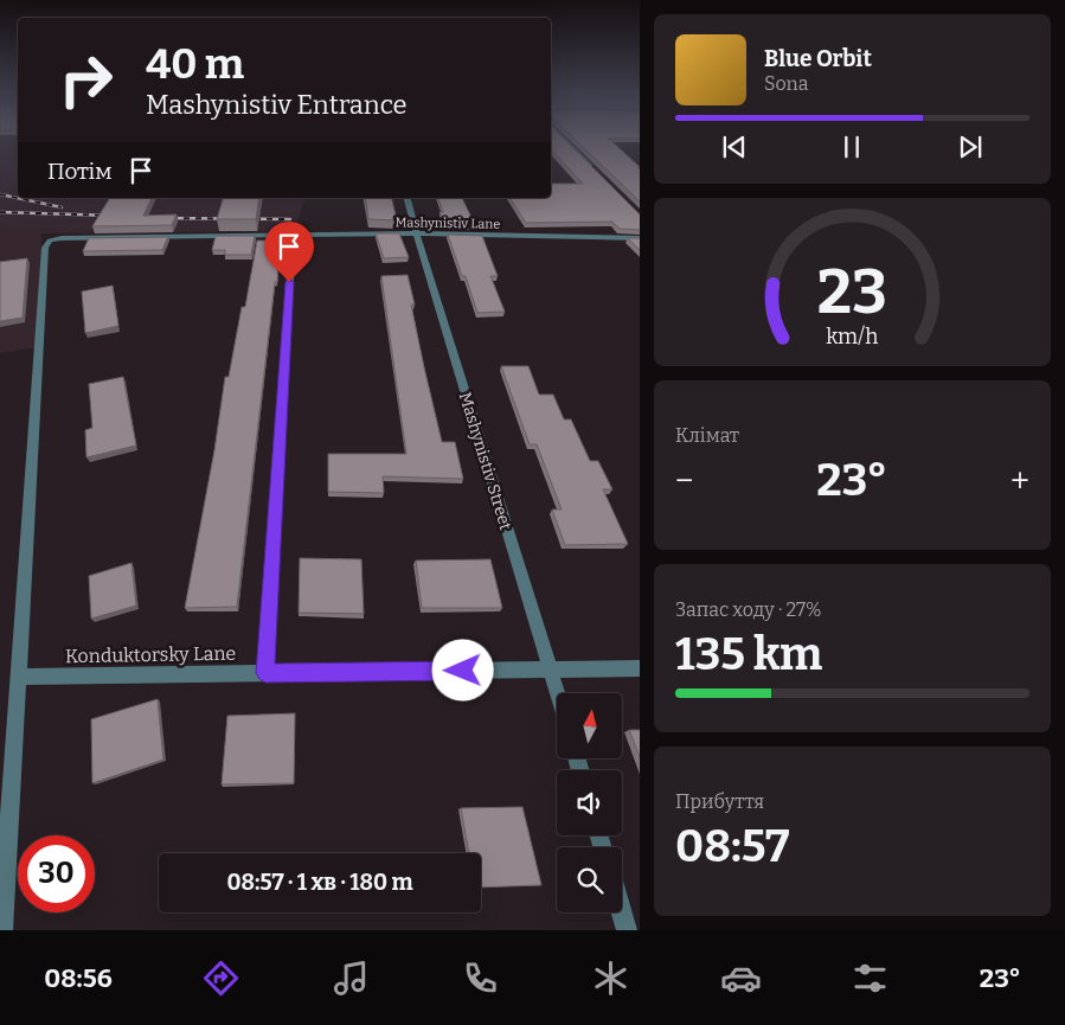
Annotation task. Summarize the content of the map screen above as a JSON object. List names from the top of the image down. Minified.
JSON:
{"streets":{"street":["Mashynistiv Lane","Mashynistiv Street","Konduktorsky Lane"]},"crossings":[["Mashynistiv Lane","Mashynistiv Street"],["Mashynistiv Lane","Konduktorsky Lane"],["Mashynistiv Street","Konduktorsky Lane"]],"north":"top","page":{"turn":["40 m","Mashynistiv Entrance"],"song":["Blue Orbit","Sona"],"then":"Потім","tile":["Клімат",["Запас ходу · 27%","135 km"],["Прибуття","08:57"]],"heat":["−","23°","+"],"limit":"30","trip":"08:57 · 1 хв · 180 m","tabs":["08:56","23°"],"gauge":["23","km/h"]}}
